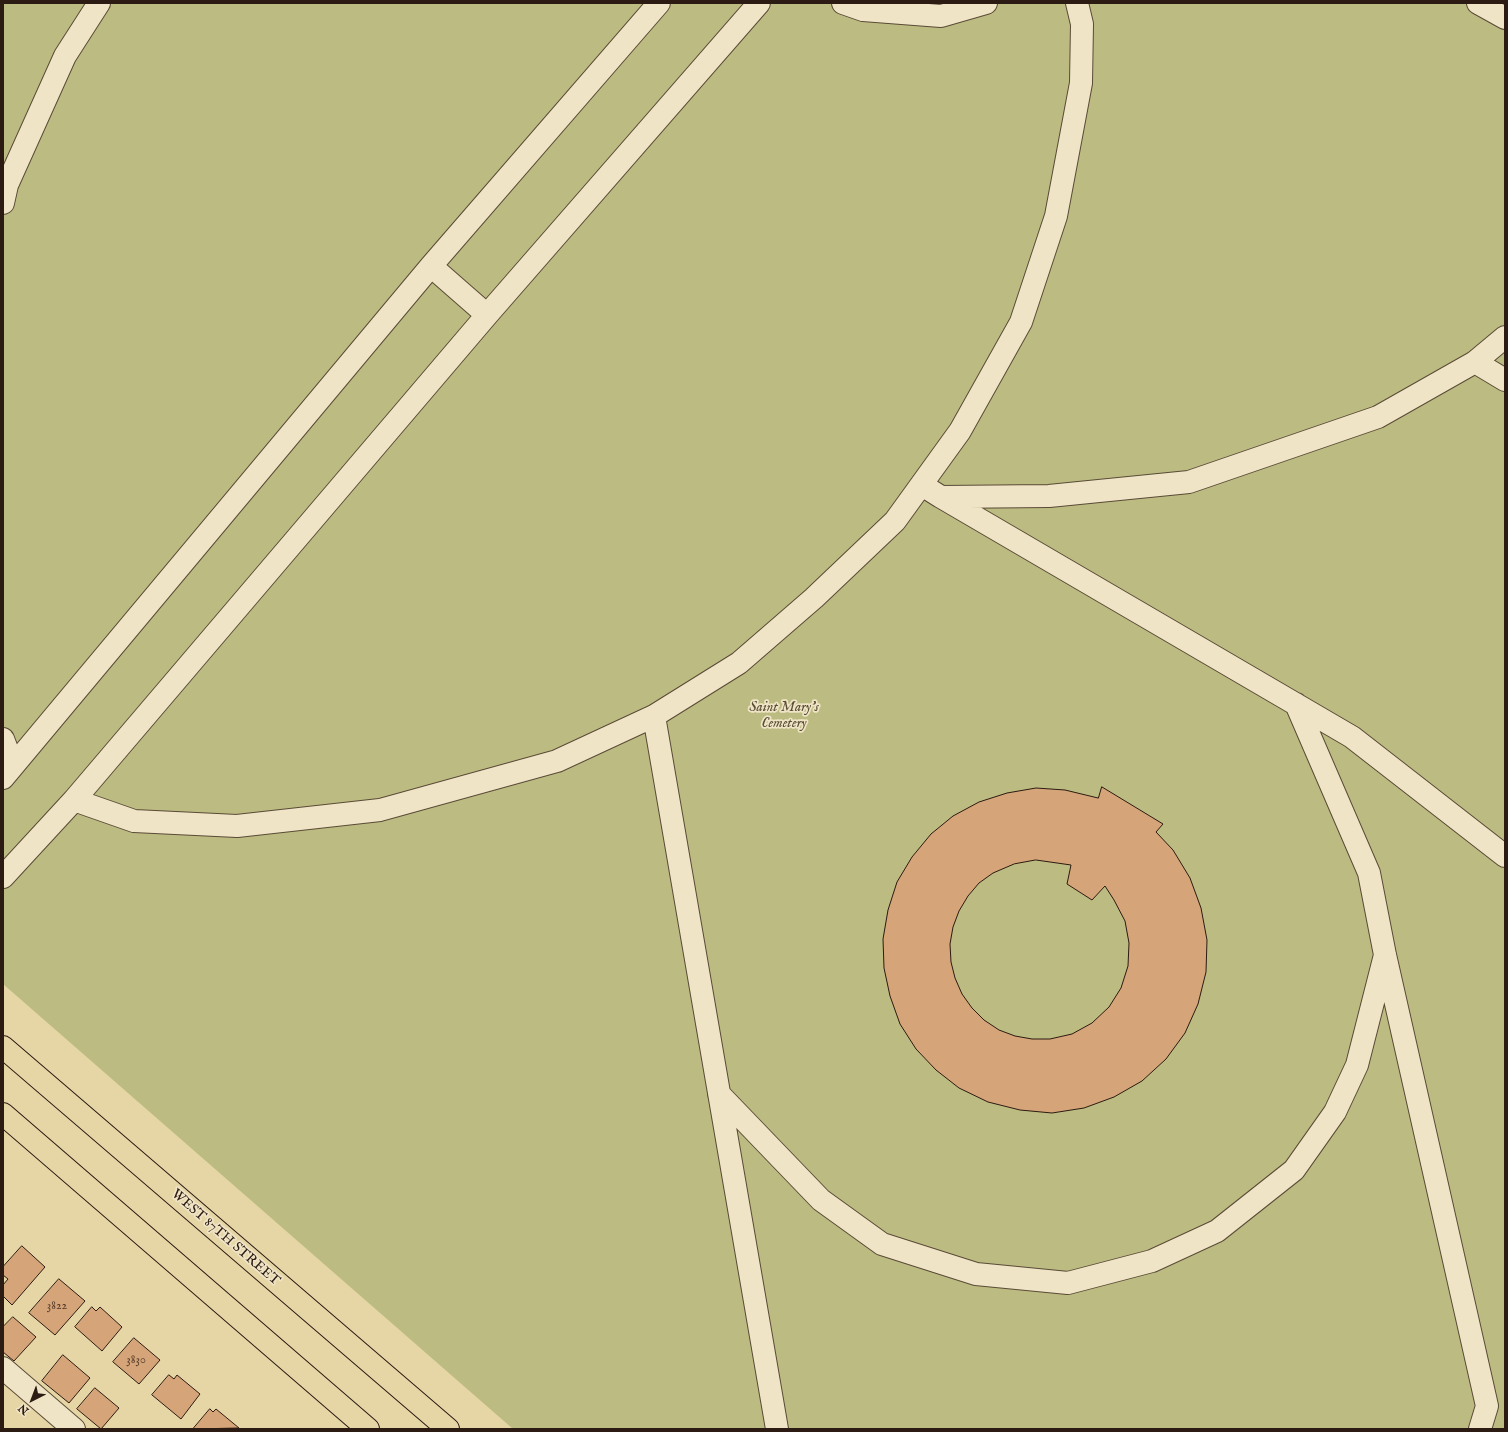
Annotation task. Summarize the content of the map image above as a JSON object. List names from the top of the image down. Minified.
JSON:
{"streets":{"main road":["WEST 87TH STREET"]},"parks":["Saint Mary's Cemetery"],"house_numbers":["3822","3830"],"north":"bottom left"}
